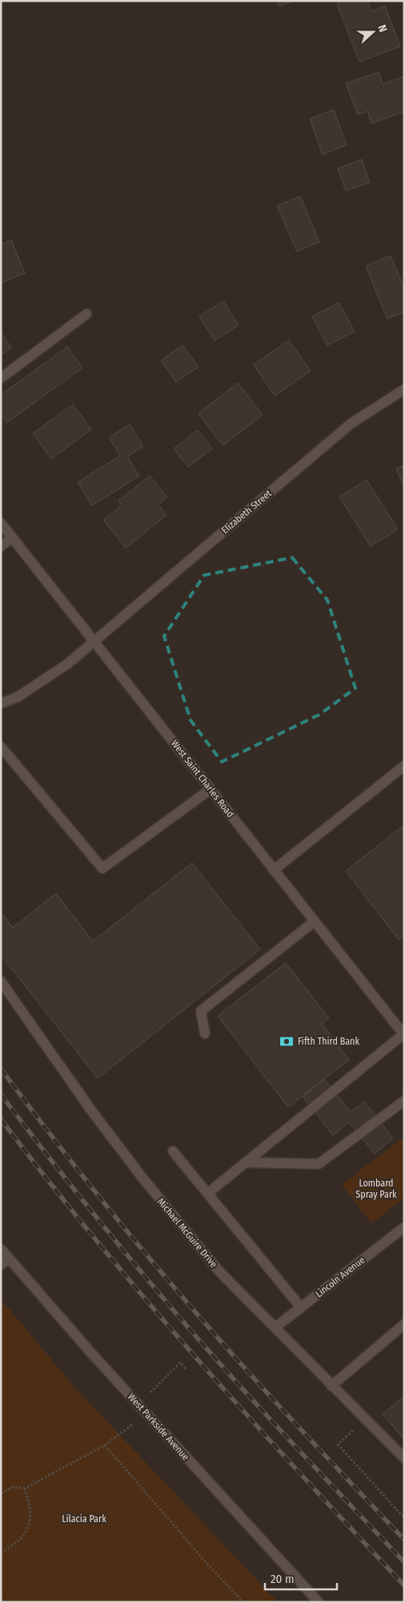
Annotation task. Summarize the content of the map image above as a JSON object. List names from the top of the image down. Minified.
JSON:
{"streets":{"street":["Elizabeth Street","West Saint Charles Road","Michael McGuire Drive","Lincoln Avenue","West Parkside Avenue"]},"crossings":[["Elizabeth Street","West Saint Charles Road"],["Michael McGuire Drive","Lincoln Avenue"]],"parks":["Lombard Spray Park","Lilacia Park"],"places":{"bank":["Fifth Third Bank"]},"scale_bar":"20 m","north":"right"}
